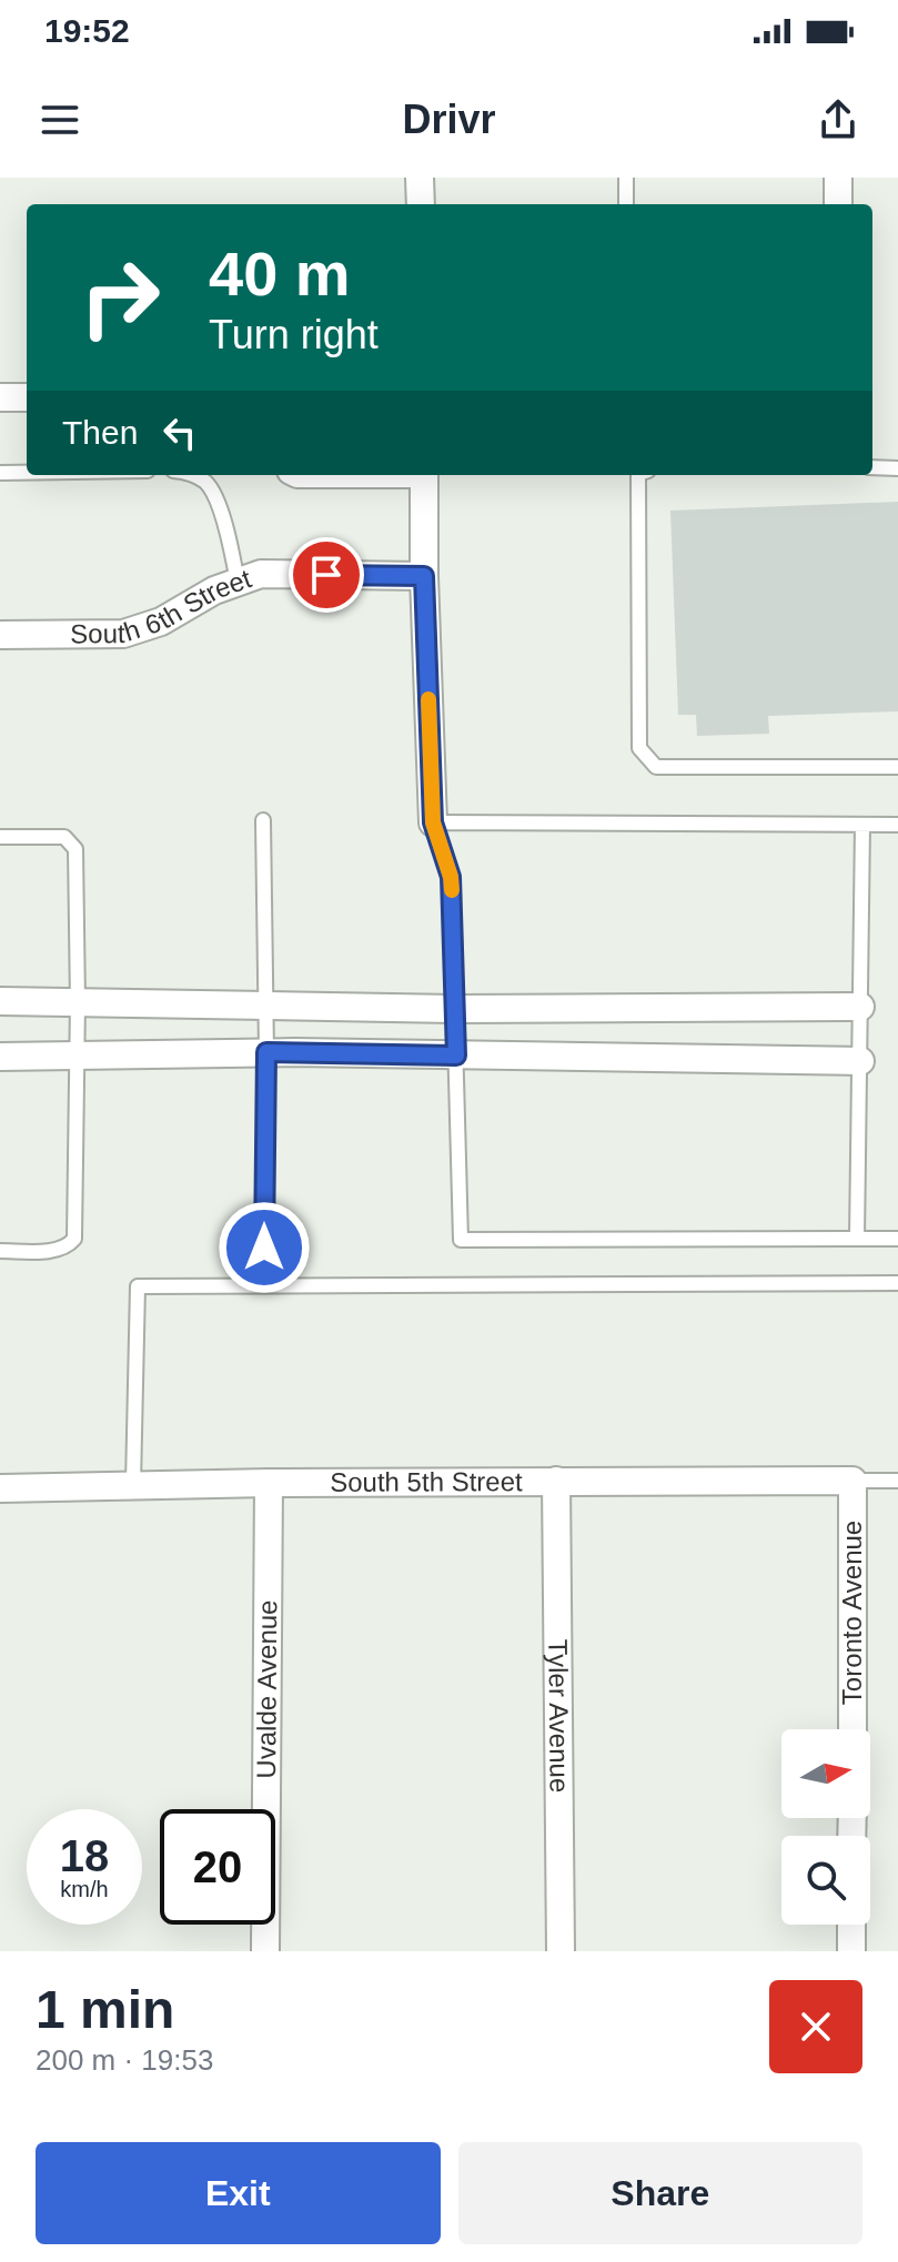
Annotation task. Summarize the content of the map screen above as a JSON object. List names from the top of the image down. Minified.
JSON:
{"streets":{"street":["South 6th Street","South 5th Street","Toronto Avenue","Uvalde Avenue","Tyler Avenue"]},"crossings":[["South 5th Street","Toronto Avenue"],["South 5th Street","Uvalde Avenue"],["South 5th Street","Tyler Avenue"]],"north":"right","page":{"status":"19:52","header":"Drivr","turn":["40 m","Turn right"],"then":"Then","speed":"18 km/h","limit":"20","heading":["1 min","200 m · 19:53"],"buttons":["Exit","Share"]}}
